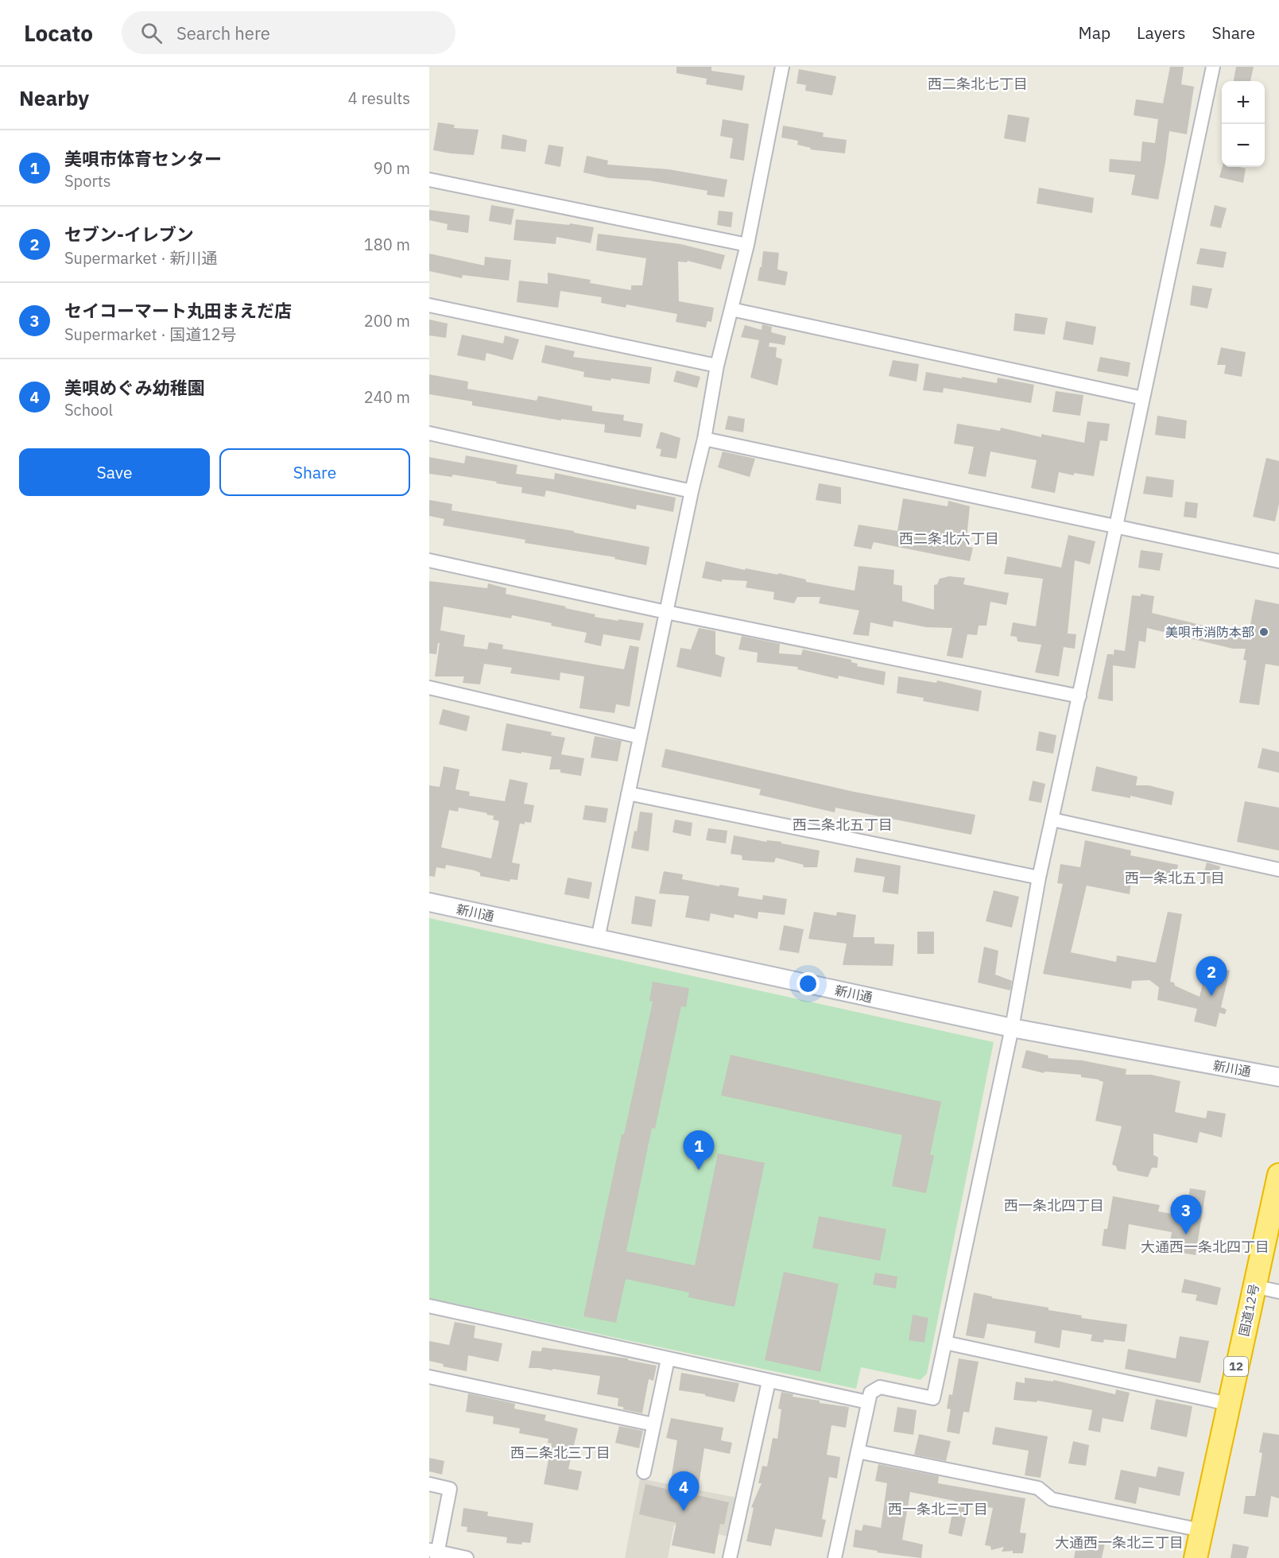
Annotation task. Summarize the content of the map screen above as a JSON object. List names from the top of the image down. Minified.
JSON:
{"streets":{"highway":["国道12号","12"],"street":["新川通"]},"districts":["西二条北七丁目","西二条北六丁目","西二条北五丁目","西一条北五丁目","西一条北四丁目","大通西一条北四丁目","西二条北三丁目","西一条北三丁目","大通西一条北三丁目"],"places":["美唄市消防本部"],"page":{"header":"Locato","search":"Search here","nav":["Map","Layers","Share"],"heading":["Nearby","4 results"],"map_buttons":["+","−"],"list":[{"mark":"1","name":"美唄市体育センター","note":"Sports","value":"90 m"},{"mark":"2","name":"セブン-イレブン","note":"Supermarket · 新川通","value":"180 m"},{"mark":"3","name":"セイコーマート丸田まえだ店","note":"Supermarket · 国道12号","value":"200 m"},{"mark":"4","name":"美唄めぐみ幼稚園","note":"School","value":"240 m"}],"buttons":["Save","Share"],"pins":["2","1","3","4"]}}
